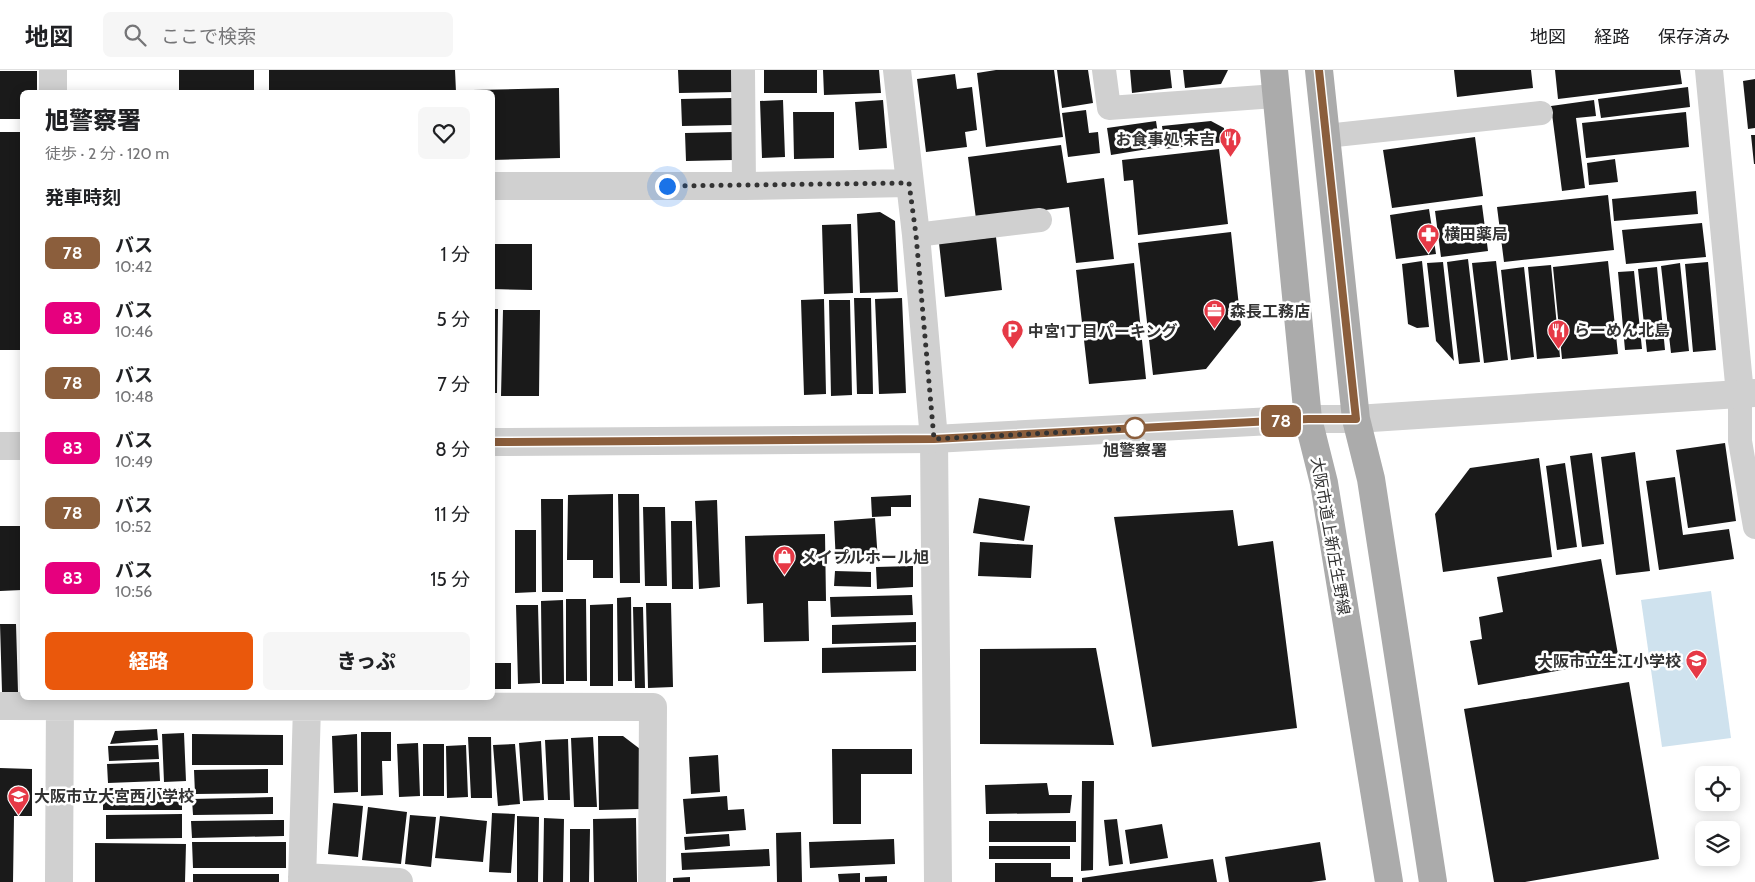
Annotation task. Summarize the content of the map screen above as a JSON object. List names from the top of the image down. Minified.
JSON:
{"streets":{"main road":["大阪市道上新庄生野線"]},"places":{"restaurant":["お食事処 末吉","らーめん北島"],"pharmacy":["横田薬局"],"office":["森長工務店"],"parking":["中宮1丁目パーキング"],"other":["旭警察署"],"shop":["メイプルホール旭"],"school or university":["大阪市立生江小学校","大阪市立大宮西小学校"]},"lines":["bus line 78"],"page":{"header":"地図","search":"ここで検索","nav":["地図","経路","保存済み"],"on_map":"78","heading":[["旭警察署","徒歩 · 2 分 · 120 m"],"発車時刻"],"list":[{"mark":"78","name":"バス","note":"10:42","value":"1 分"},{"mark":"83","name":"バス","note":"10:46","value":"5 分"},{"mark":"78","name":"バス","note":"10:48","value":"7 分"},{"mark":"83","name":"バス","note":"10:49","value":"8 分"},{"mark":"78","name":"バス","note":"10:52","value":"11 分"},{"mark":"83","name":"バス","note":"10:56","value":"15 分"}],"buttons":["経路","きっぷ"]}}
